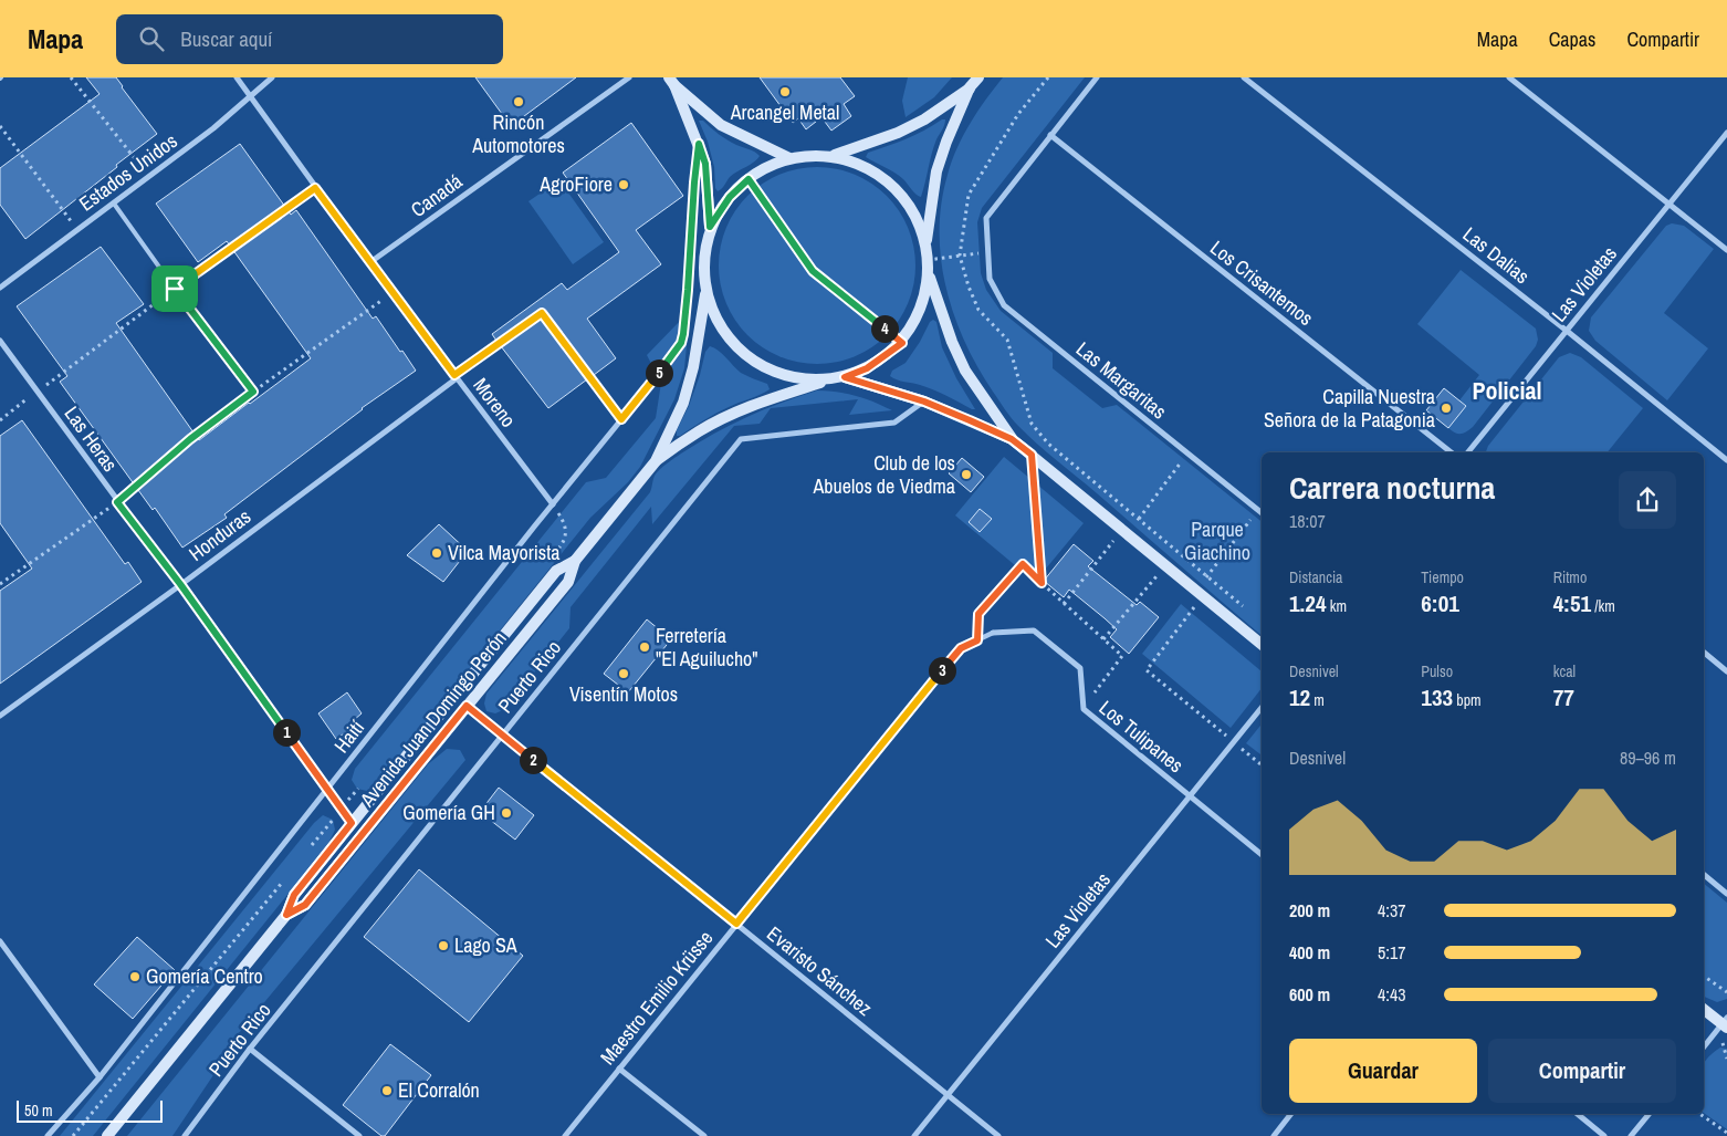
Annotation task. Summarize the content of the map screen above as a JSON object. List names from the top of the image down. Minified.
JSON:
{"streets":{"main road":["Avenida Juan Domingo Perón"],"street":["Estados Unidos","Canadá","Las Dalias","Los Crisantemos","Las Violetas","Las Margaritas","Moreno","Las Heras","Honduras","Puerto Rico","Haití","Los Tulipanes","Evaristo Sánchez","Maestro Emilio Krüsse"]},"crossings":[["Estados Unidos","Moreno"],["Canadá","Moreno"],["Las Dalias","Las Violetas"],["Los Crisantemos","Las Margaritas"],["Las Violetas","Los Tulipanes"],["Las Violetas","Evaristo Sánchez"],["Moreno","Honduras"],["Moreno","Haití"],["Las Heras","Honduras"],["Las Heras","Avenida Juan Domingo Perón"],["Las Heras","Haití"],["Puerto Rico","Evaristo Sánchez"],["Avenida Juan Domingo Perón","Evaristo Sánchez"],["Evaristo Sánchez","Maestro Emilio Krüsse"]],"districts":["Policial"],"parks":["Parque Giachino"],"places":["Arcangel Metal","Rincón Automotores","AgroFiore","Capilla Nuestra Señora de la Patagonia","Club de los Abuelos de Viedma","Vilca Mayorista","Ferretería \"El Aguilucho\"","Visentín Motos","Gomería GH","Lago SA","Gomería Centro","El Corralón"],"scale_bar":"50 m","page":{"header":"Mapa","search":"Buscar aquí","nav":["Mapa","Capas","Compartir"],"pins":["4","5","3","1","2"],"heading":["Carrera nocturna","18:07"],"stats":[["Distancia","1.24 km"],["Tiempo","6:01"],["Ritmo","4:51 /km"],["Desnivel","12 m"],["Pulso","133 bpm"],["kcal","77"]],"chart":["Desnivel","89–96 m"],"list":[{"name":"200 m","note":"4:37"},{"name":"400 m","note":"5:17"},{"name":"600 m","note":"4:43"}],"buttons":["Guardar","Compartir"],"scale":"50 m"}}
